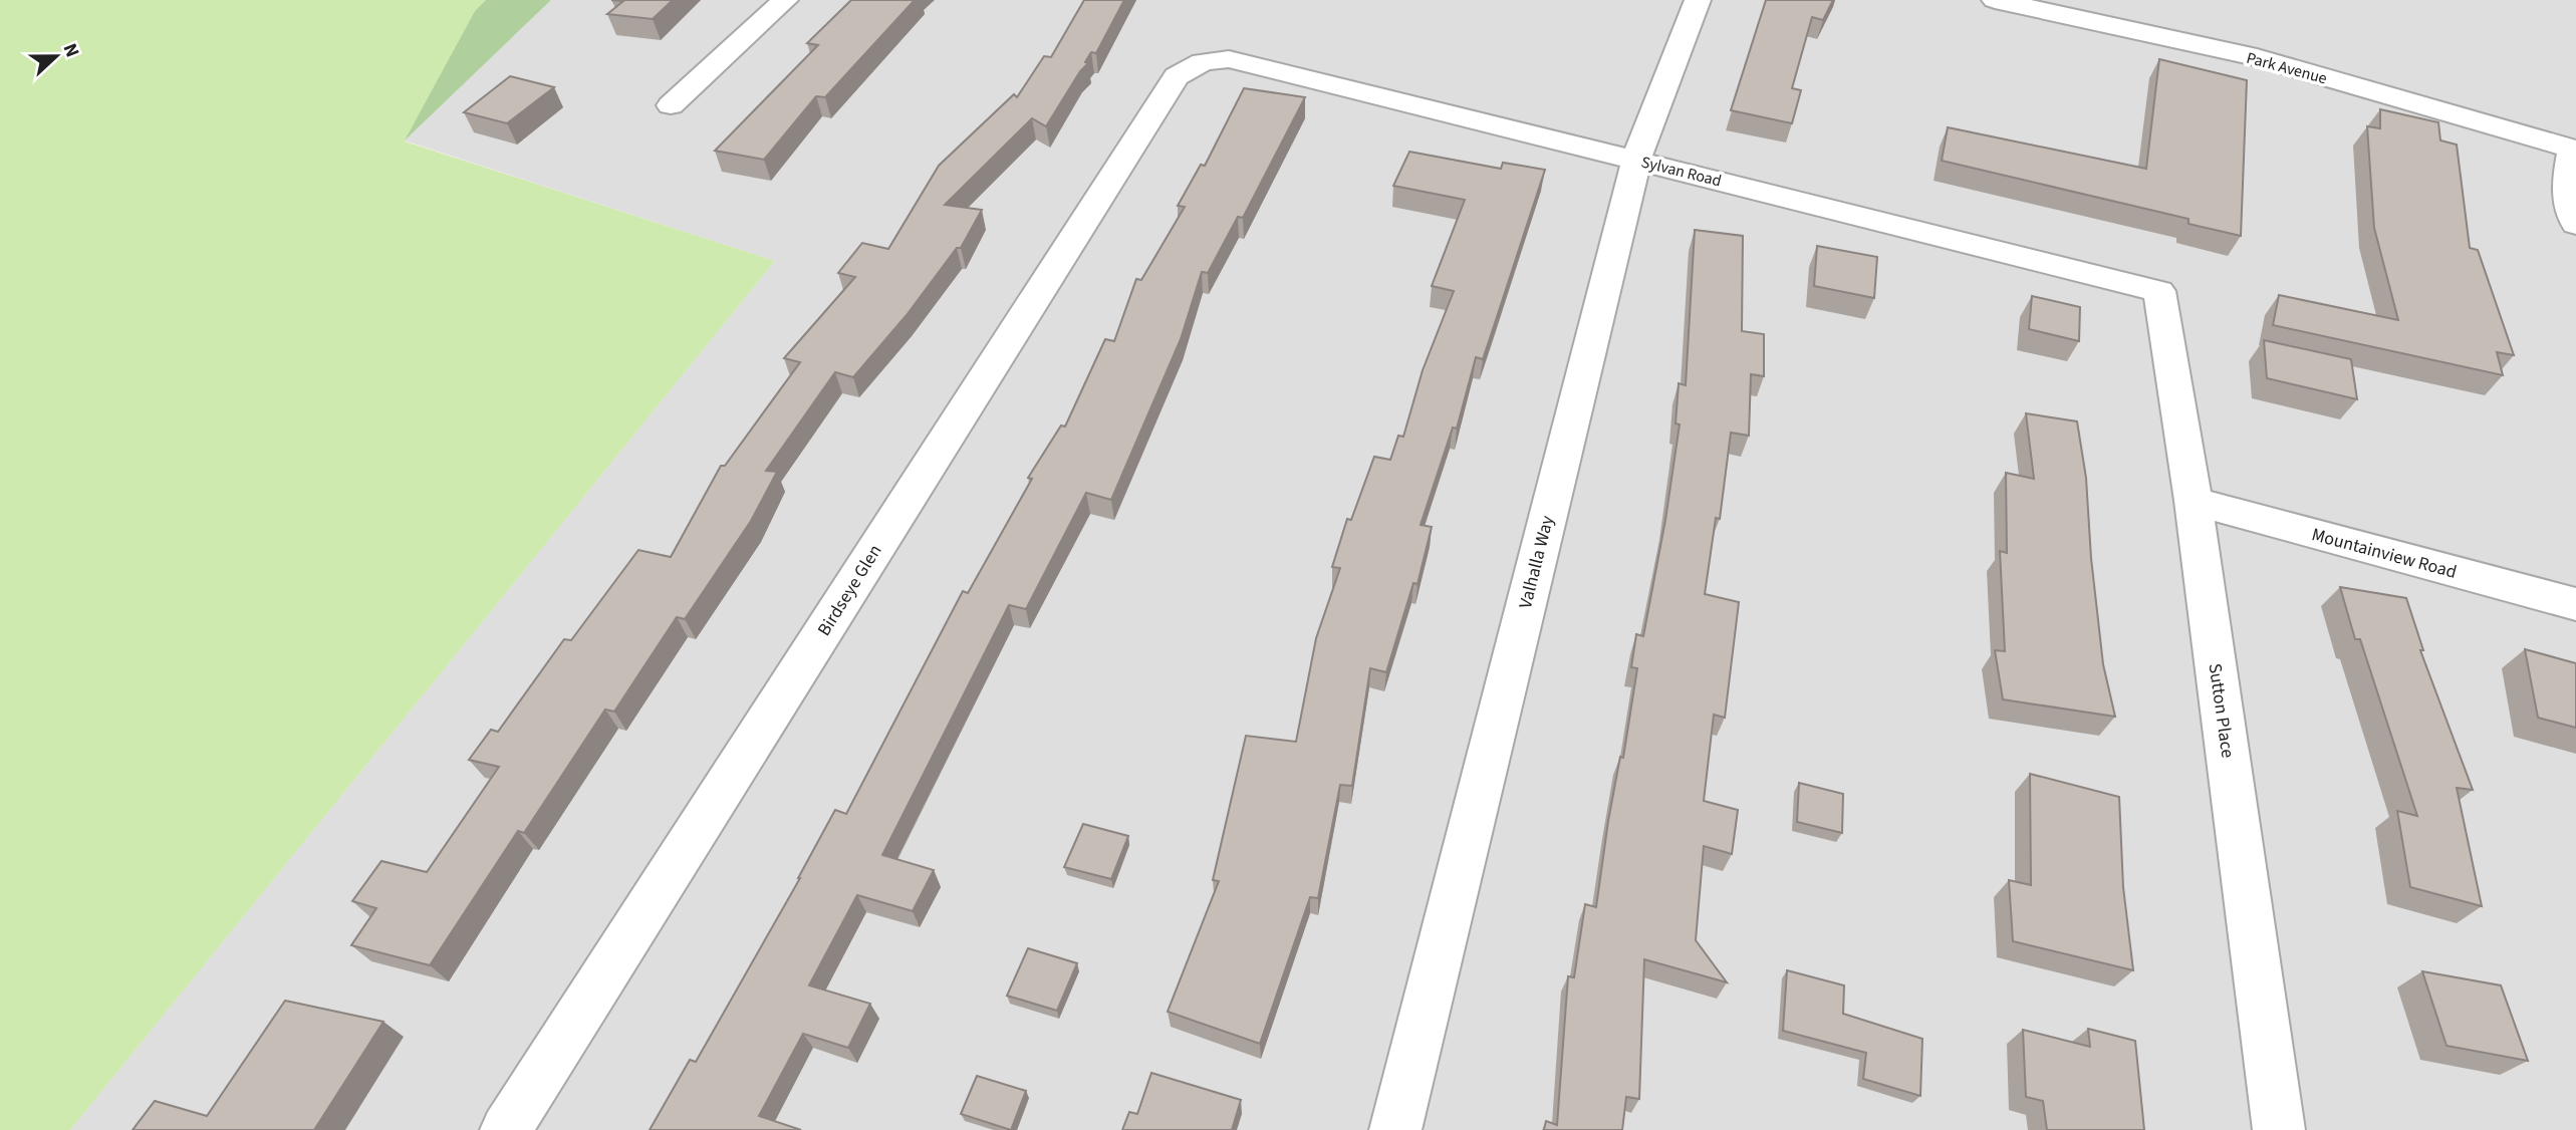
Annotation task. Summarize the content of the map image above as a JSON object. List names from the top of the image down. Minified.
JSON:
{"streets":{"street":["Park Avenue","Sylvan Road","Mountainview Road","Valhalla Way","Birdseye Glen","Sutton Place"]},"crossings":[["Sylvan Road","Valhalla Way"],["Sylvan Road","Birdseye Glen"],["Sylvan Road","Sutton Place"],["Mountainview Road","Sutton Place"]],"north":"right"}
